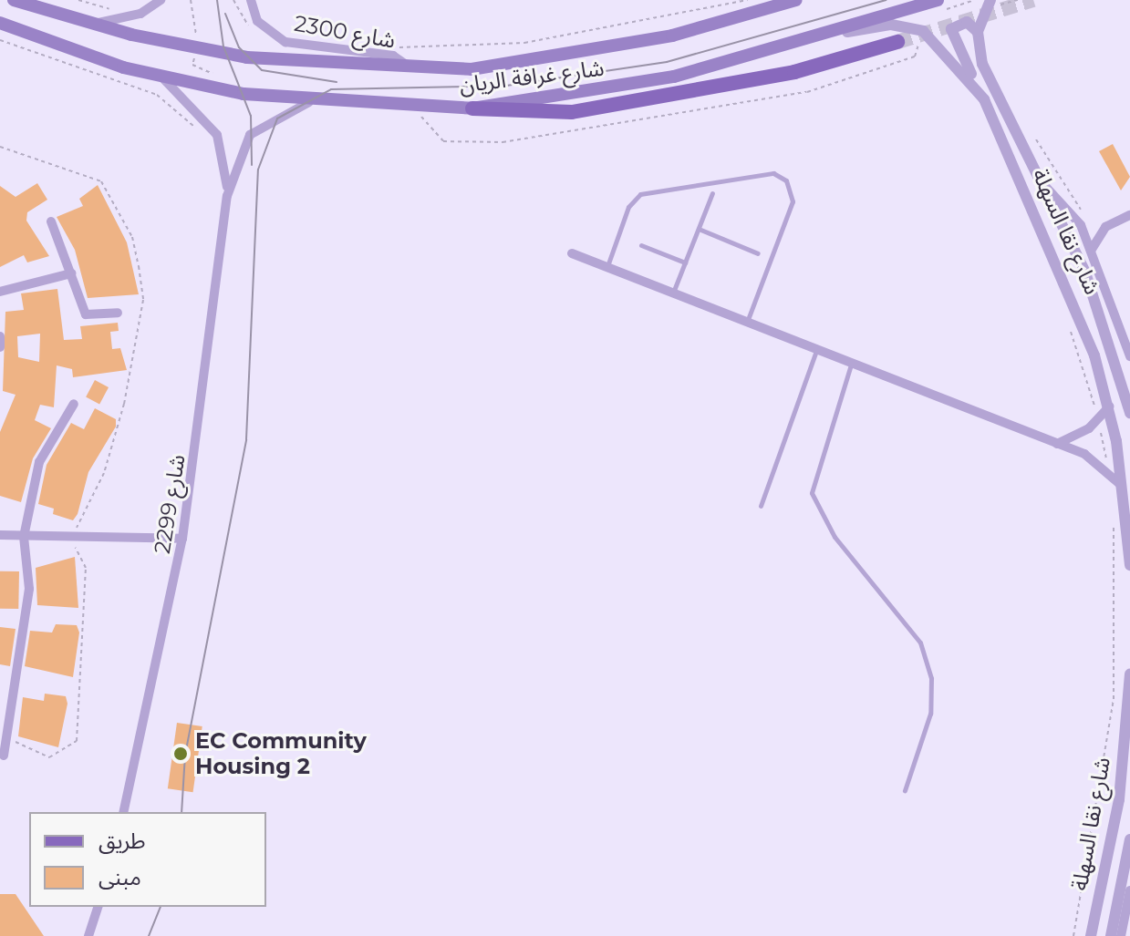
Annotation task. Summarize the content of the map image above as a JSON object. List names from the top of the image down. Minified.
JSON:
{"streets":{"main road":["شارع غرافة الريان"],"street":["شارع 2300","شارع نقا السهلة","شارع 2299"]},"crossings":[["شارع 2300","شارع غرافة الريان"],["شارع غرافة الريان","شارع نقا السهلة"],["شارع غرافة الريان","شارع 2299"]],"places":["EC Community Housing 2"],"legend":["طريق","مبنى"]}
